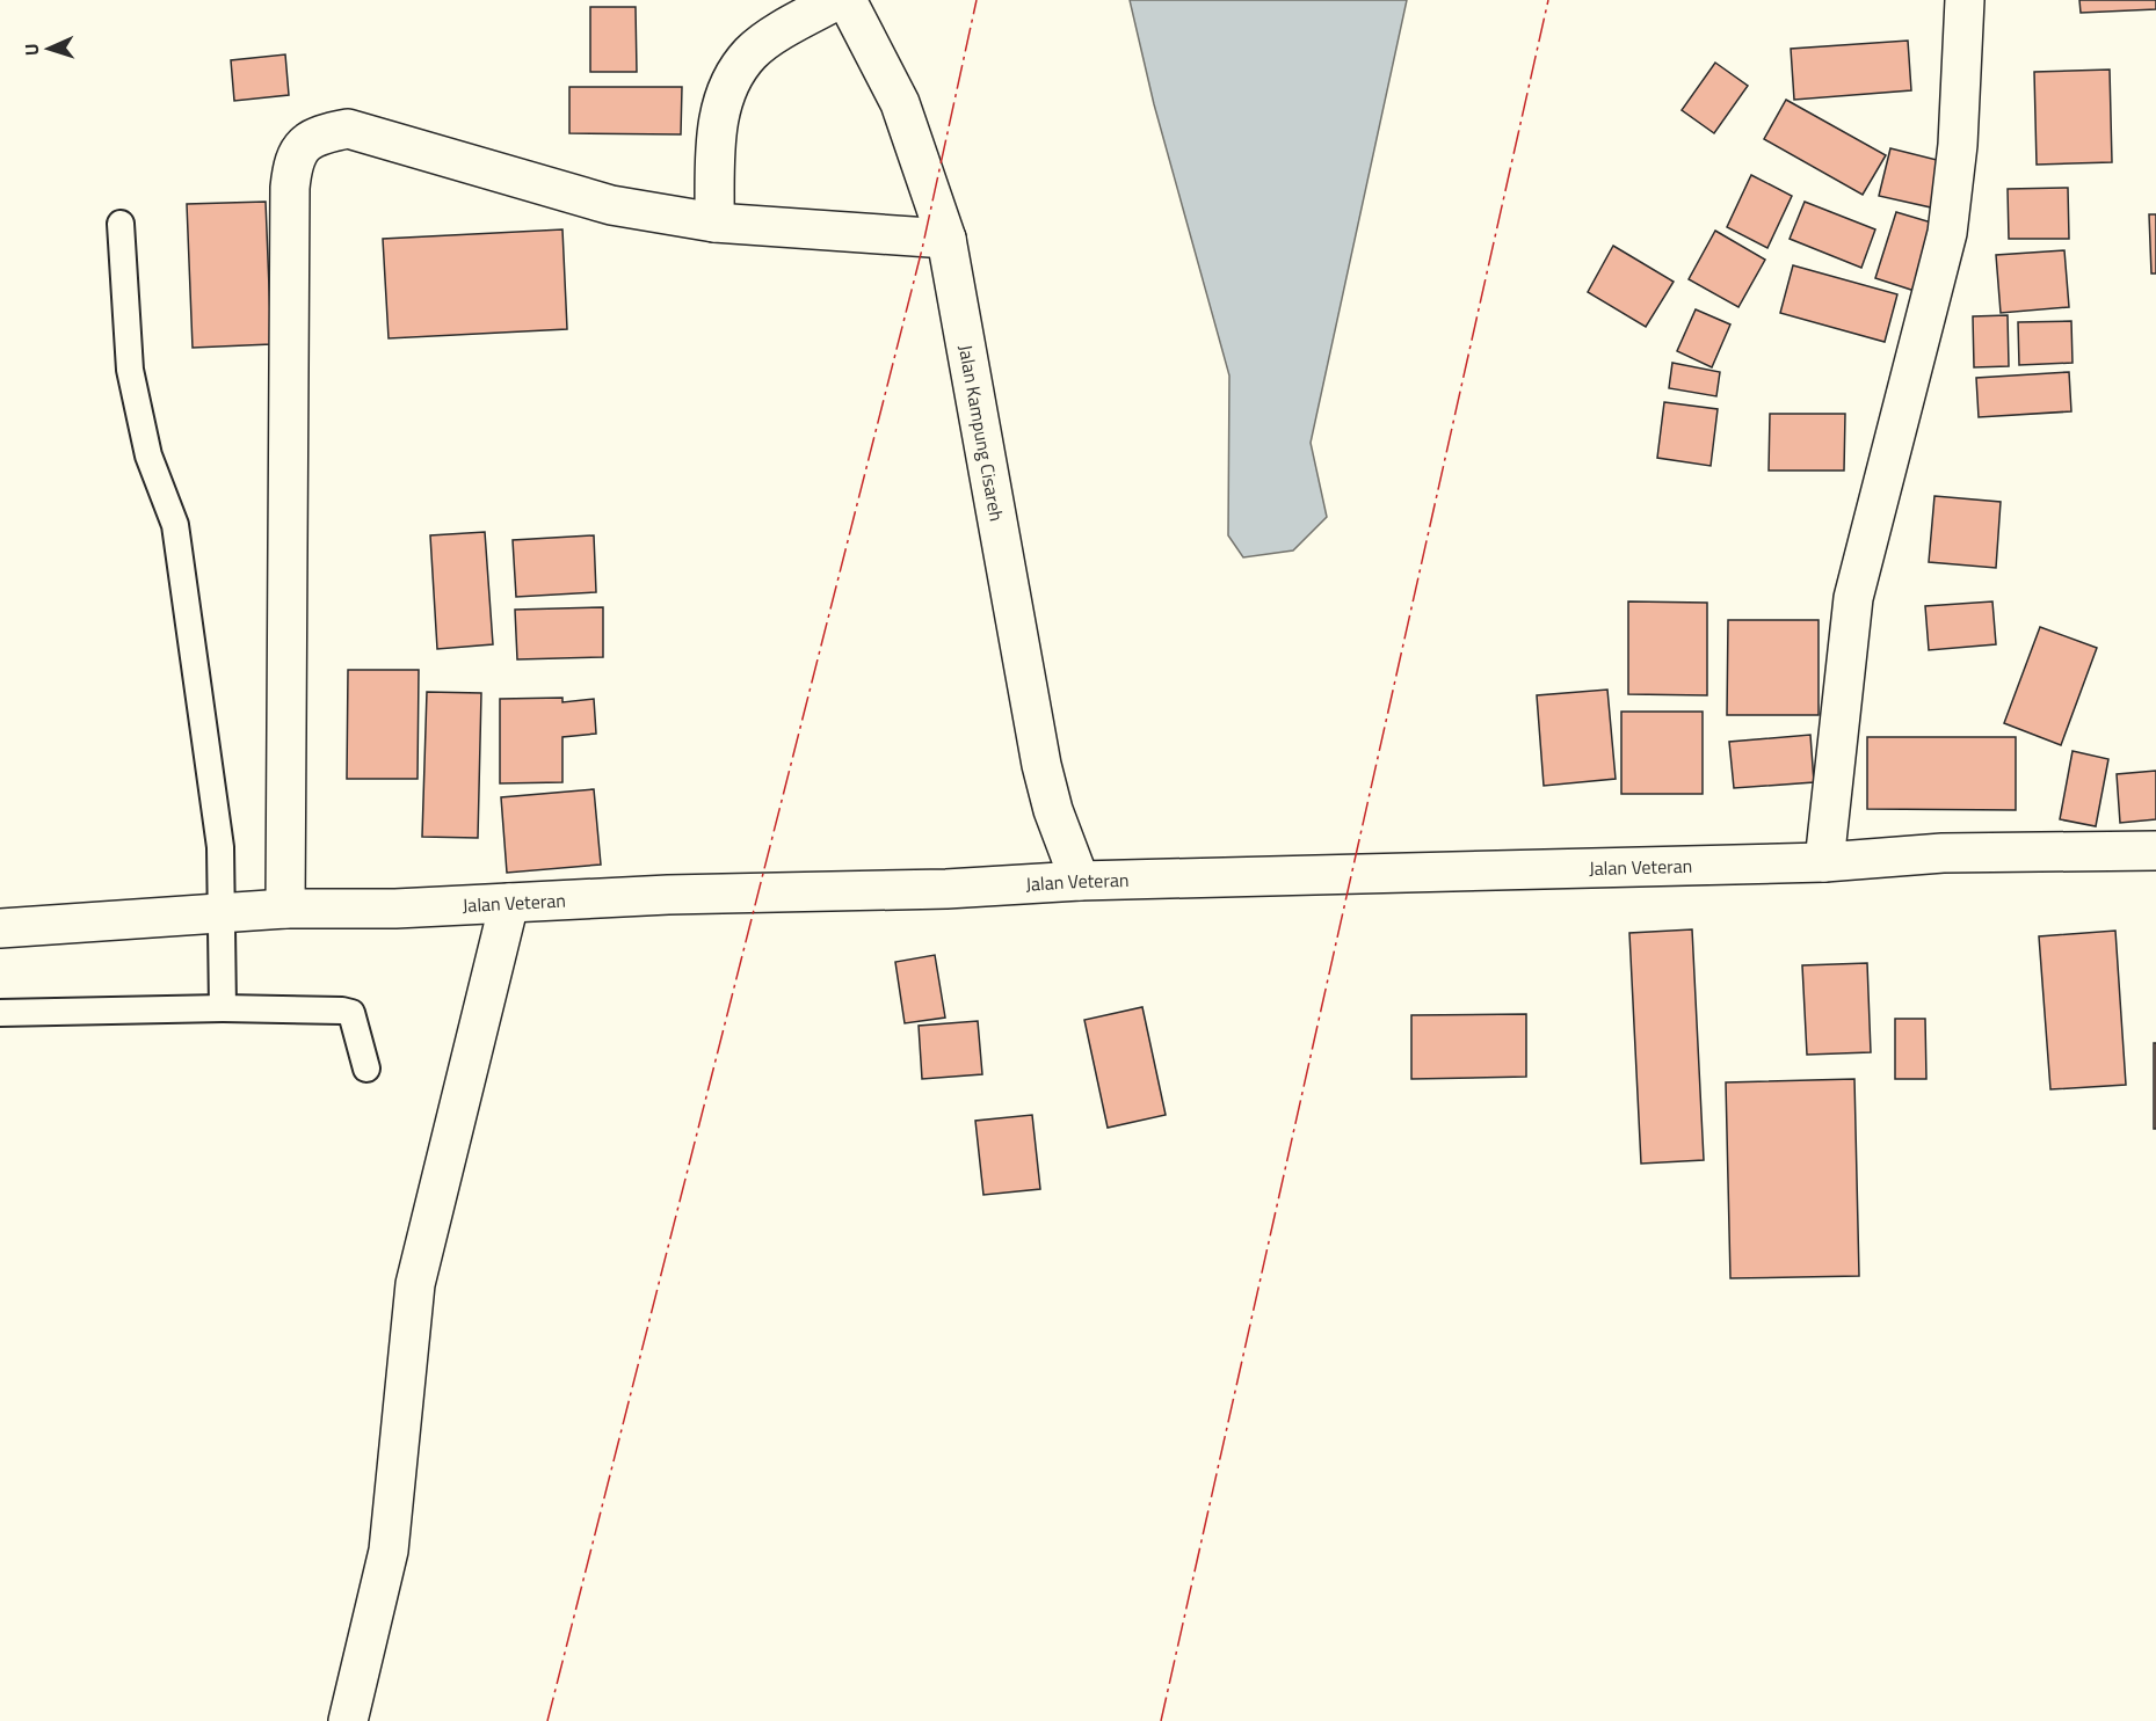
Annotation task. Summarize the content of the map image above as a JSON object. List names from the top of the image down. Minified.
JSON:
{"streets":{"street":["Jalan Kampung Cisareh","Jalan Veteran"]},"crossings":[["Jalan Kampung Cisareh","Jalan Veteran"]],"north":"left"}
